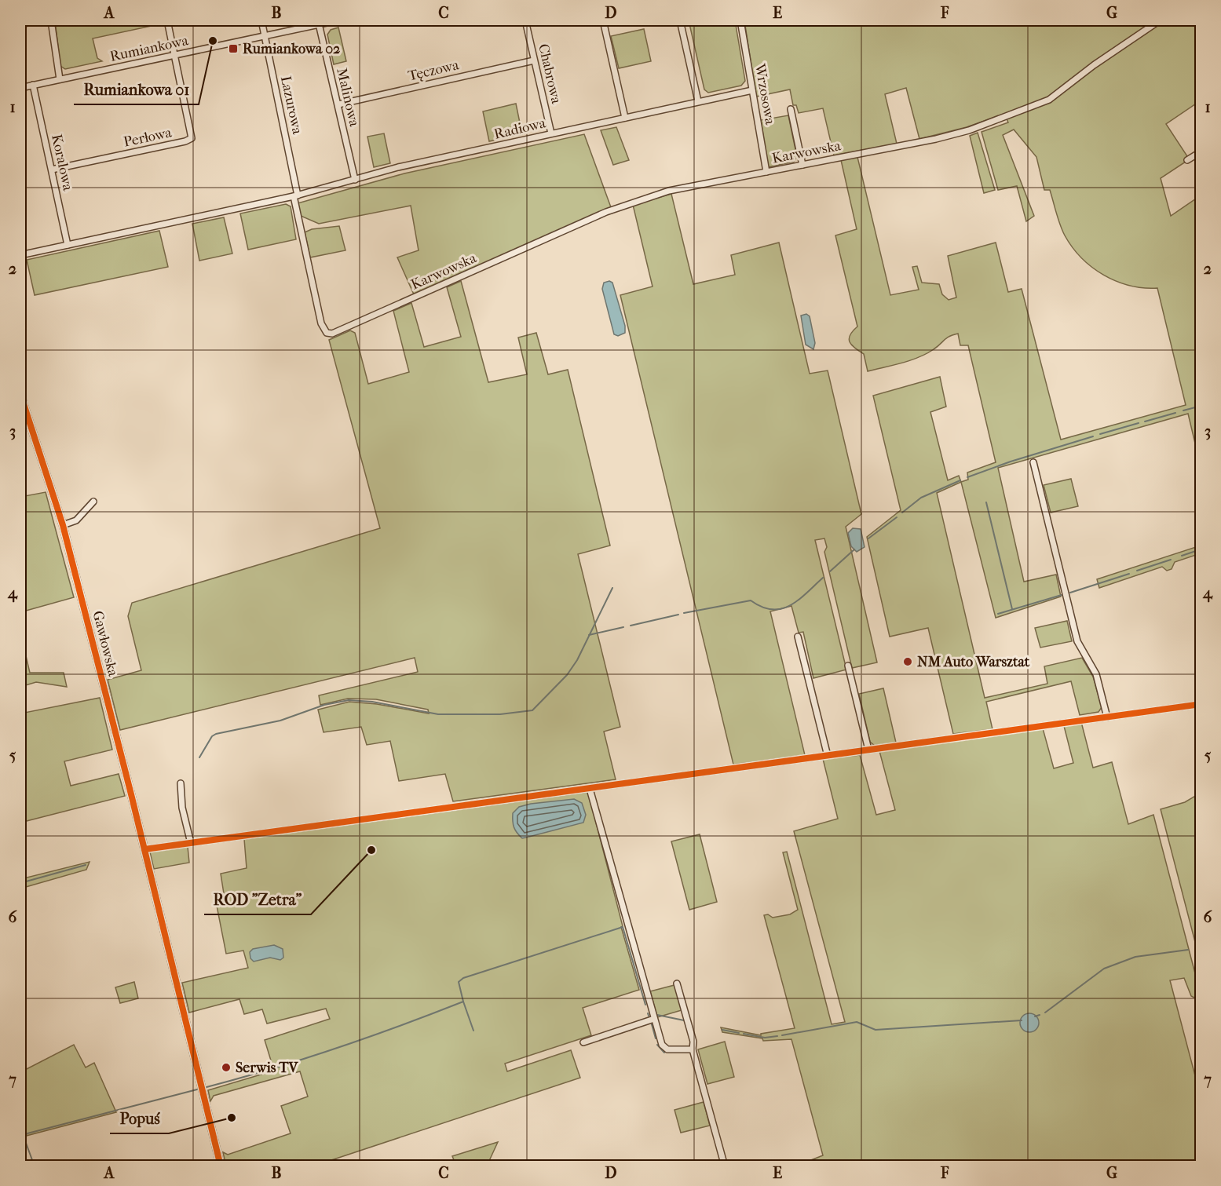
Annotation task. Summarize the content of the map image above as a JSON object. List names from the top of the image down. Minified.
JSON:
{"streets":{"street":["Rumiankowa","Tęczowa","Chabrowa","Wrzosowa","Malinowa","Lazurowa","Radiowa","Perłowa","Karwowska","Koralowa","Gawłowska"]},"crossings":[["Rumiankowa","Malinowa"],["Rumiankowa","Lazurowa"],["Rumiankowa","Perłowa"],["Rumiankowa","Koralowa"],["Tęczowa","Chabrowa"],["Tęczowa","Malinowa"],["Chabrowa","Radiowa"],["Wrzosowa","Radiowa"],["Wrzosowa","Karwowska"],["Malinowa","Radiowa"],["Lazurowa","Radiowa"],["Lazurowa","Karwowska"],["Radiowa","Karwowska"],["Perłowa","Koralowa"]],"places":{"other":["Rumiankowa 01","NM Auto Warsztat","ROD \"Zetra\"","Serwis TV","Popuś"],"transit":["Rumiankowa 02"]},"grid":{"columns":["A","B","C","D","E","F","G"],"rows":["1","2","3","4","5","6","7"]}}
